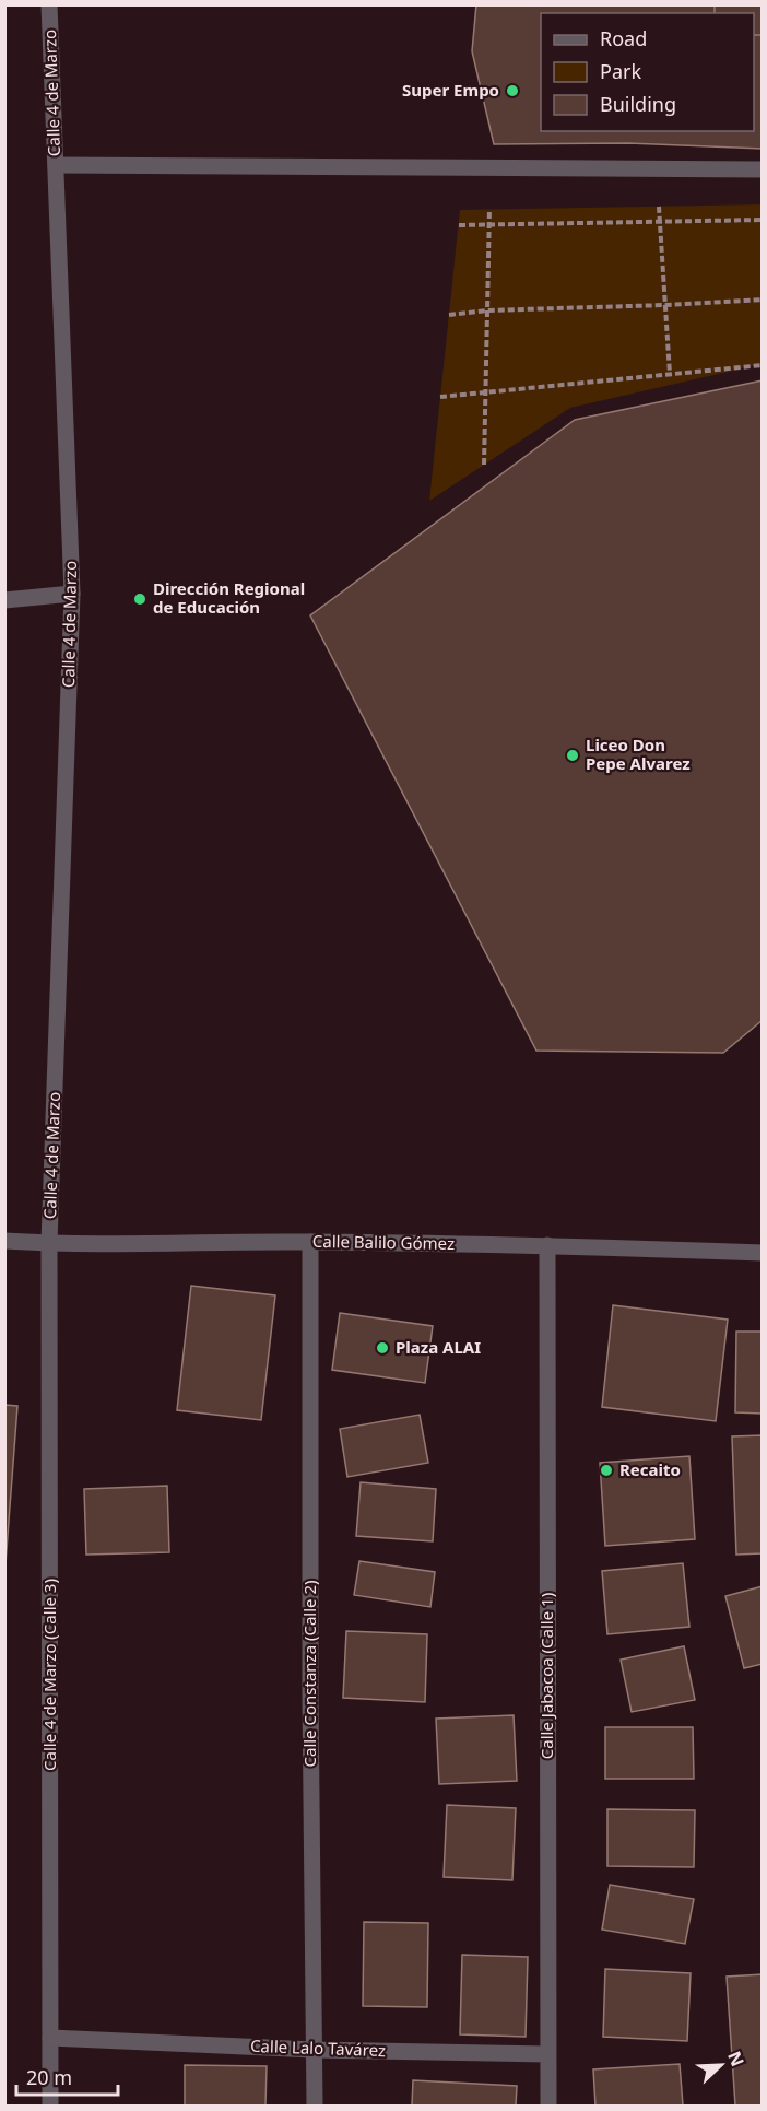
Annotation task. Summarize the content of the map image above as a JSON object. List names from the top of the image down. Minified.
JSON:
{"streets":{"street":["Calle 4 de Marzo","Calle Balilo Gómez","Calle Constanza (Calle 2)","Calle 4 de Marzo (Calle 3)","Calle Jabacoa (Calle 1)","Calle Lalo Tavárez"]},"crossings":[["Calle 4 de Marzo","Calle Balilo Gómez"],["Calle 4 de Marzo","Calle 4 de Marzo (Calle 3)"],["Calle Balilo Gómez","Calle Constanza (Calle 2)"],["Calle Balilo Gómez","Calle 4 de Marzo (Calle 3)"],["Calle Balilo Gómez","Calle Jabacoa (Calle 1)"],["Calle Constanza (Calle 2)","Calle Lalo Tavárez"],["Calle 4 de Marzo (Calle 3)","Calle Lalo Tavárez"],["Calle Jabacoa (Calle 1)","Calle Lalo Tavárez"]],"places":["Super Empo","Dirección Regional de Educación","Liceo Don Pepe Alvarez","Plaza ALAI","Recaito"],"legend":["Road","Park","Building"],"scale_bar":"20 m","north":"top right"}
